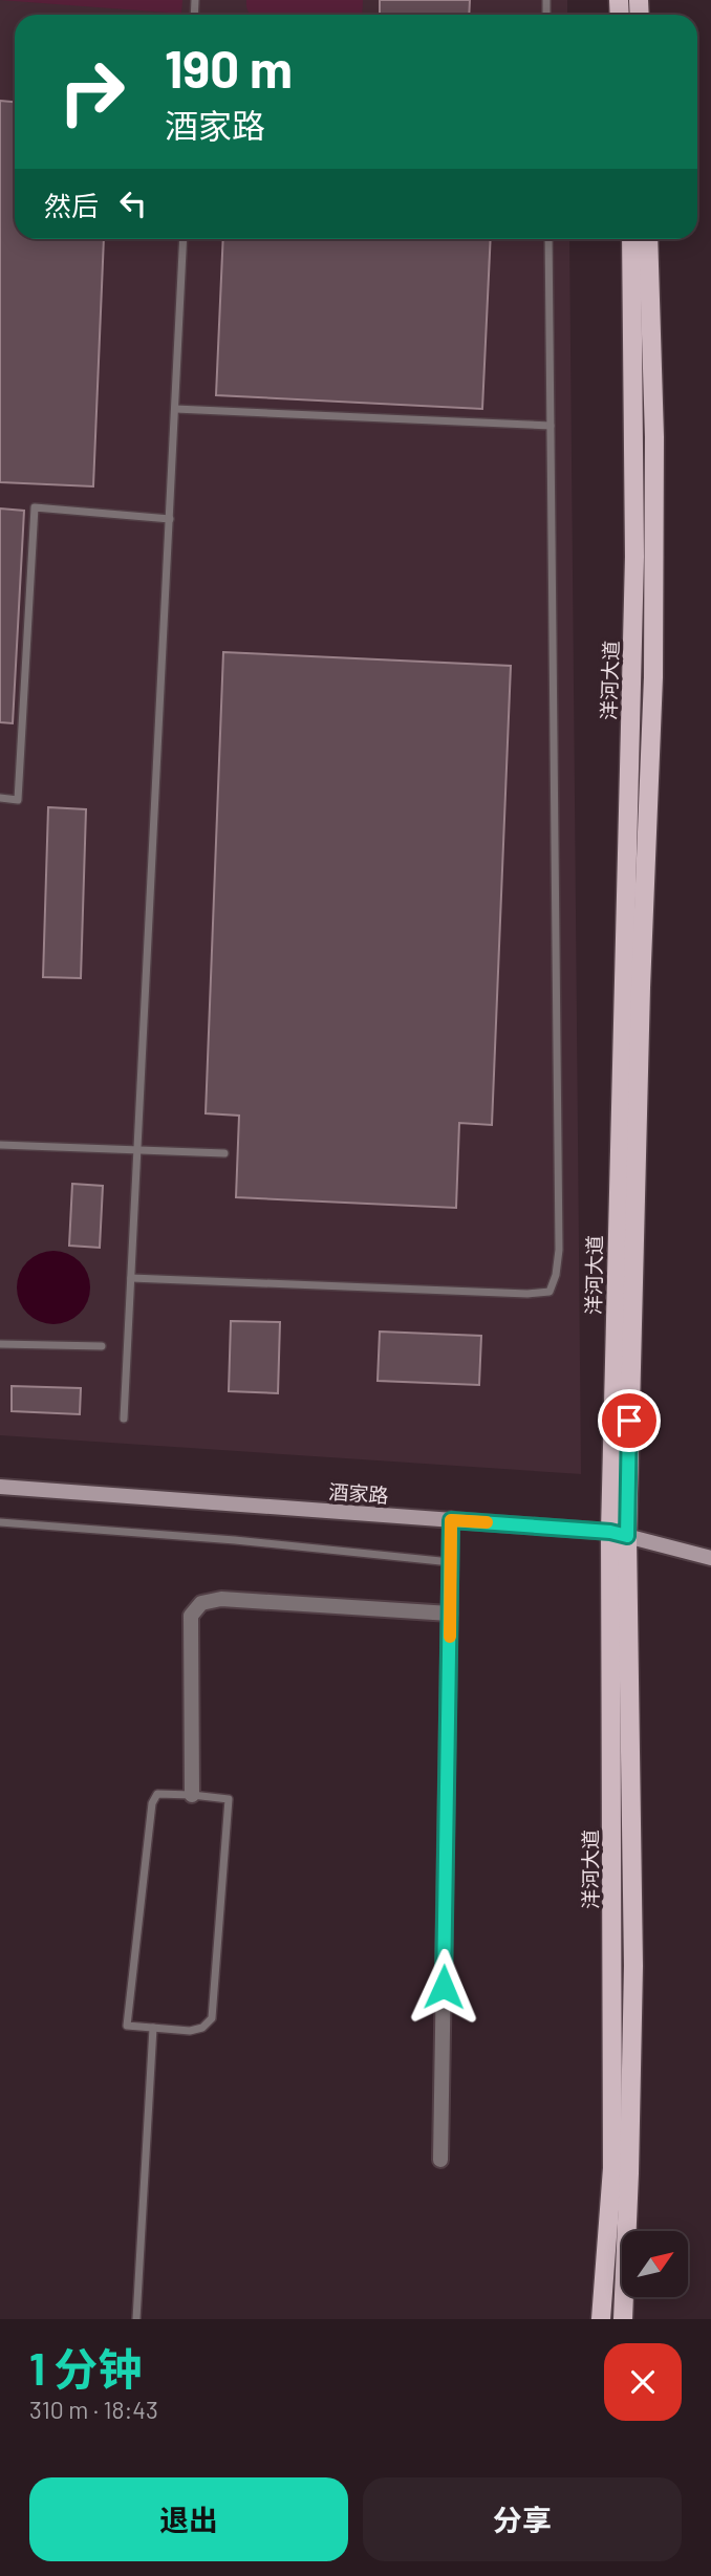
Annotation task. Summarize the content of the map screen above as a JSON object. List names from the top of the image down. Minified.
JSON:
{"streets":{"main road":["洋河大道"],"street":["酒家路"]},"crossings":[["洋河大道","酒家路"]],"north":"top right","page":{"turn":["190 m","酒家路"],"then":"然后","heading":["1 分钟","310 m · 18:43"],"buttons":["退出","分享"]}}
